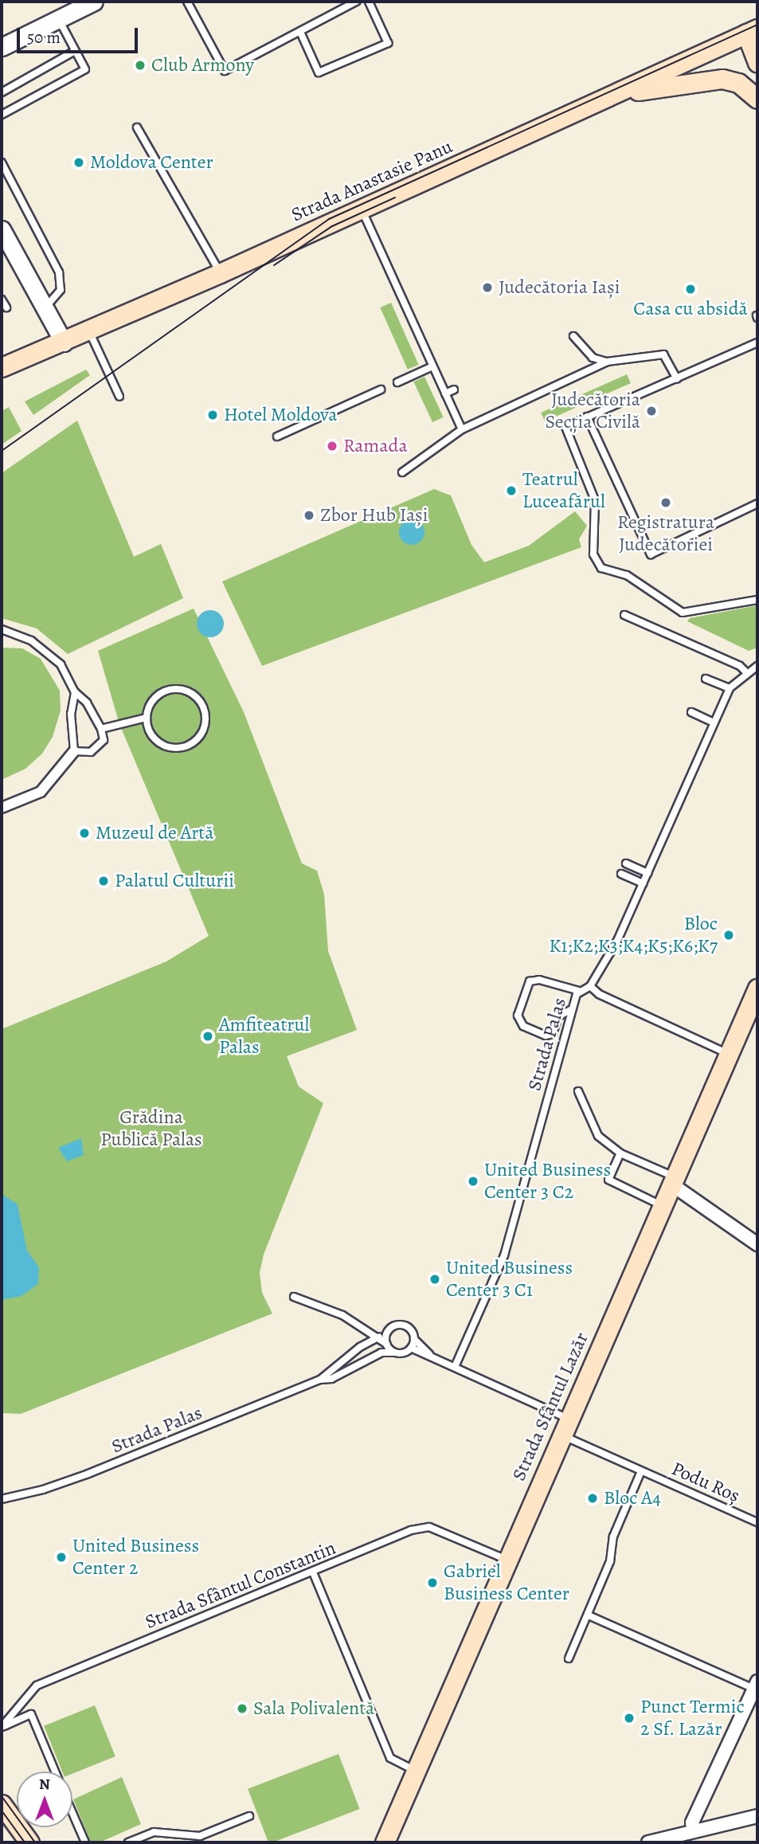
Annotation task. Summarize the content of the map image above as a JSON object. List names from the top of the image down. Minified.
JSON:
{"streets":{"main road":["Strada Anastasie Panu","Strada Sfântul Lazăr"],"lane":["Strada Palas","Podu Roș","Strada Sfântul Constantin"]},"crossings":[["Strada Palas","Strada Sfântul Lazăr"],["Strada Palas","Podu Roș"],["Strada Sfântul Lazăr","Podu Roș"],["Strada Sfântul Lazăr","Strada Sfântul Constantin"]],"parks":["Grădina Publică Palas"],"places":["Club Armony","Moldova Center","Judecătoria Iași","Casa cu absidă","Judecătoria Secția Civilă","Hotel Moldova","Ramada","Teatrul Luceafărul","Registratura Judecătoriei","Zbor Hub Iași","Muzeul de Artă","Palatul Culturii","Bloc K1;K2;K3;K4;K5;K6;K7","Amfiteatrul Palas","United Business Center 3 C2","United Business Center 3 C1","Bloc A4","United Business Center 2","Gabriel Business Center","Sala Polivalentă","Punct Termic 2 Sf. Lazăr"],"scale_bar":"50 m","north":"top"}
